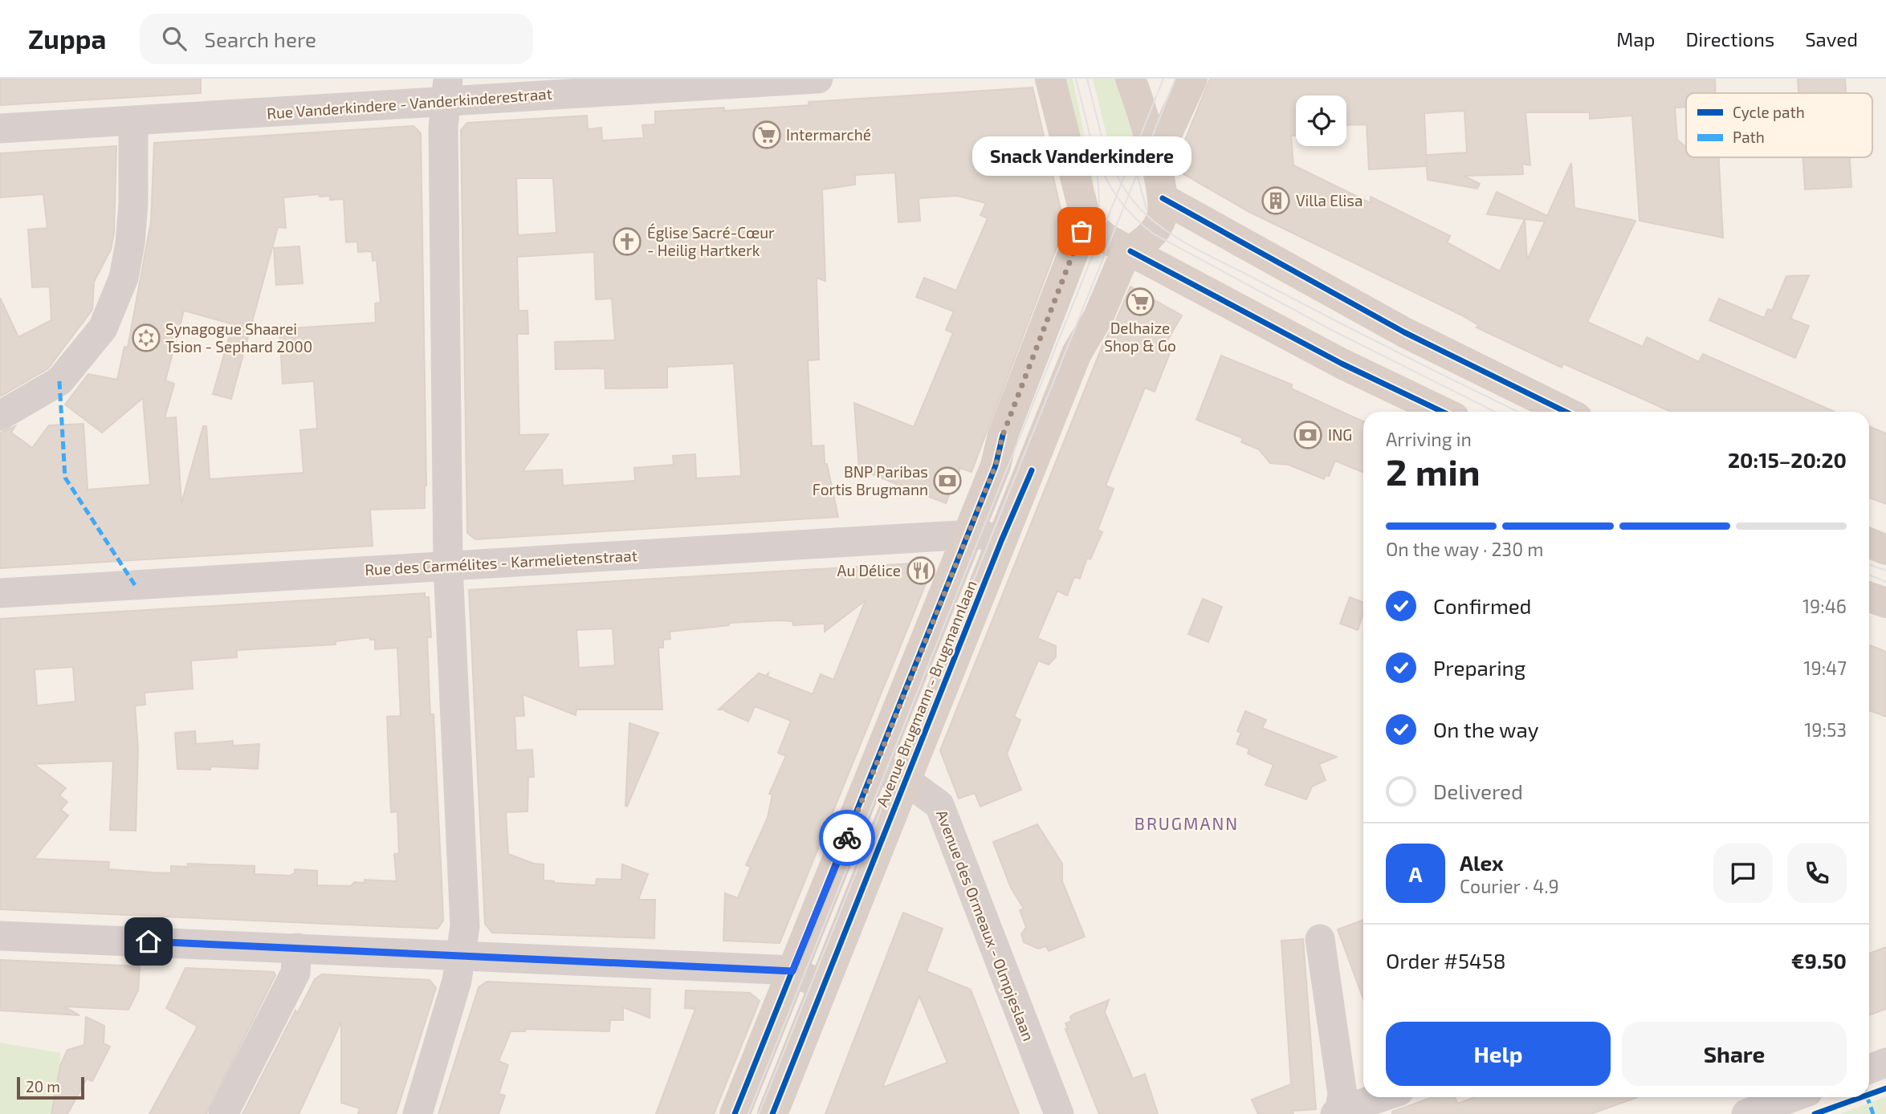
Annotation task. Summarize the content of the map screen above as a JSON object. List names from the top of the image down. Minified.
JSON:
{"streets":{"main road":["Avenue Brugmann - Brugmannlaan"],"street":["Rue Vanderkindere - Vanderkinderestraat","Rue des Carmélites - Karmelietenstraat","Avenue des Ormeaux - Olmpjeslaan"]},"crossings":[["Rue des Carmélites - Karmelietenstraat","Avenue Brugmann - Brugmannlaan"],["Avenue Brugmann - Brugmannlaan","Avenue des Ormeaux - Olmpjeslaan"]],"districts":["BRUGMANN"],"places":{"supermarket":["Intermarché","Delhaize Shop & Go"],"building":["Villa Elisa"],"other":["Snack Vanderkindere"],"church":["Église Sacré-Cœur - Heilig Hartkerk"],"synagogue":["Synagogue Shaarei Tsion - Sephard 2000"],"bank":["ING","BNP Paribas Fortis Brugmann"],"restaurant":["Au Délice"]},"legend":["Cycle path","Path"],"scale_bar":"20 m","page":{"header":"Zuppa","search":"Search here","nav":["Map","Directions","Saved"],"bubble":"Snack Vanderkindere","heading":["2 min","Arriving in","20:15–20:20"],"panel":["Alex","Courier · 4.9","Order #5458","€9.50"],"bar":"On the way · 230 m","list":[["Confirmed","19:46"],["Preparing","19:47"],["On the way","19:53"],"Delivered"],"round":"A","buttons":["Help","Share"],"scale":"20 m"}}
